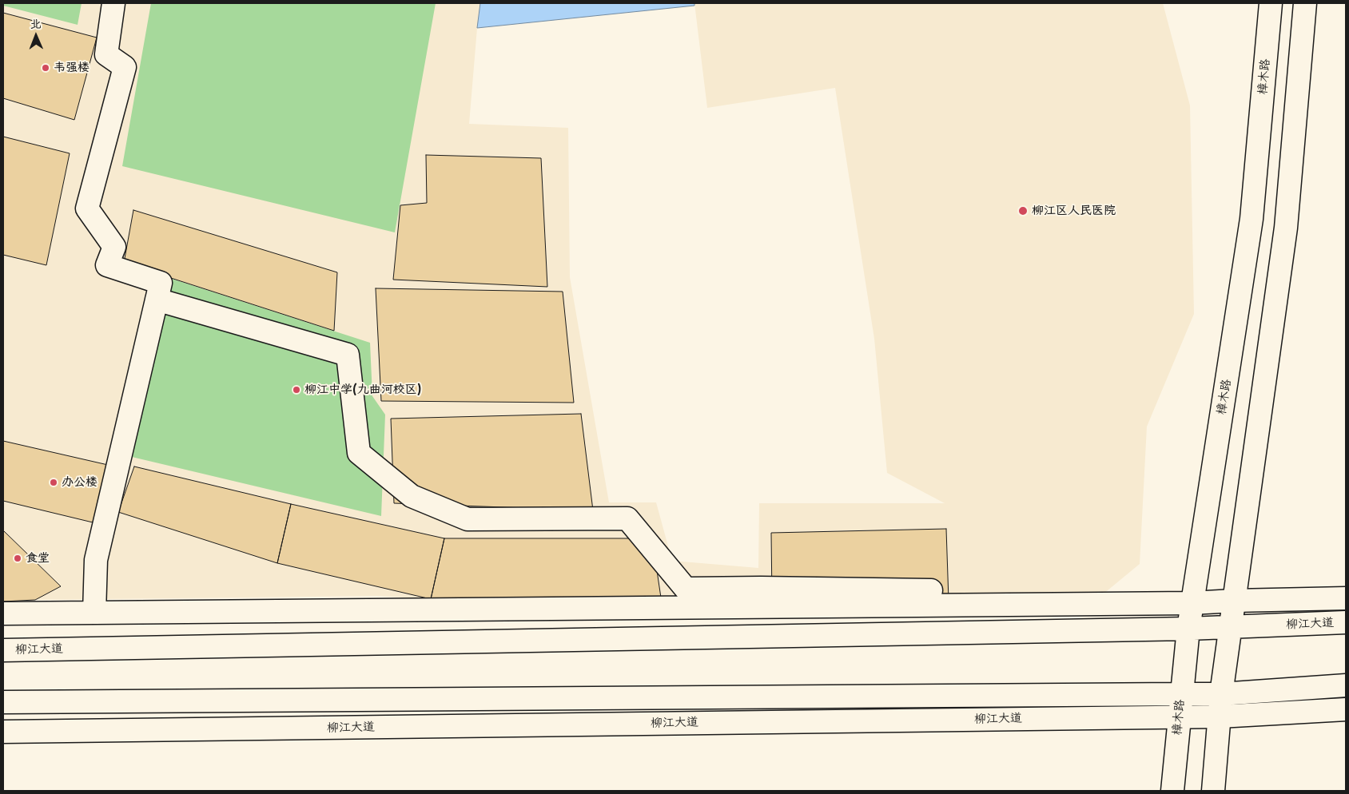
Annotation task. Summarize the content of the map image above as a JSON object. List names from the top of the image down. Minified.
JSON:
{"streets":{"street":["樟木路","柳江大道"]},"crossings":[["樟木路","柳江大道"]],"places":["韦强楼","柳江区人民医院","柳江中学(九曲河校区)","办公楼","食堂"],"north":"top"}
